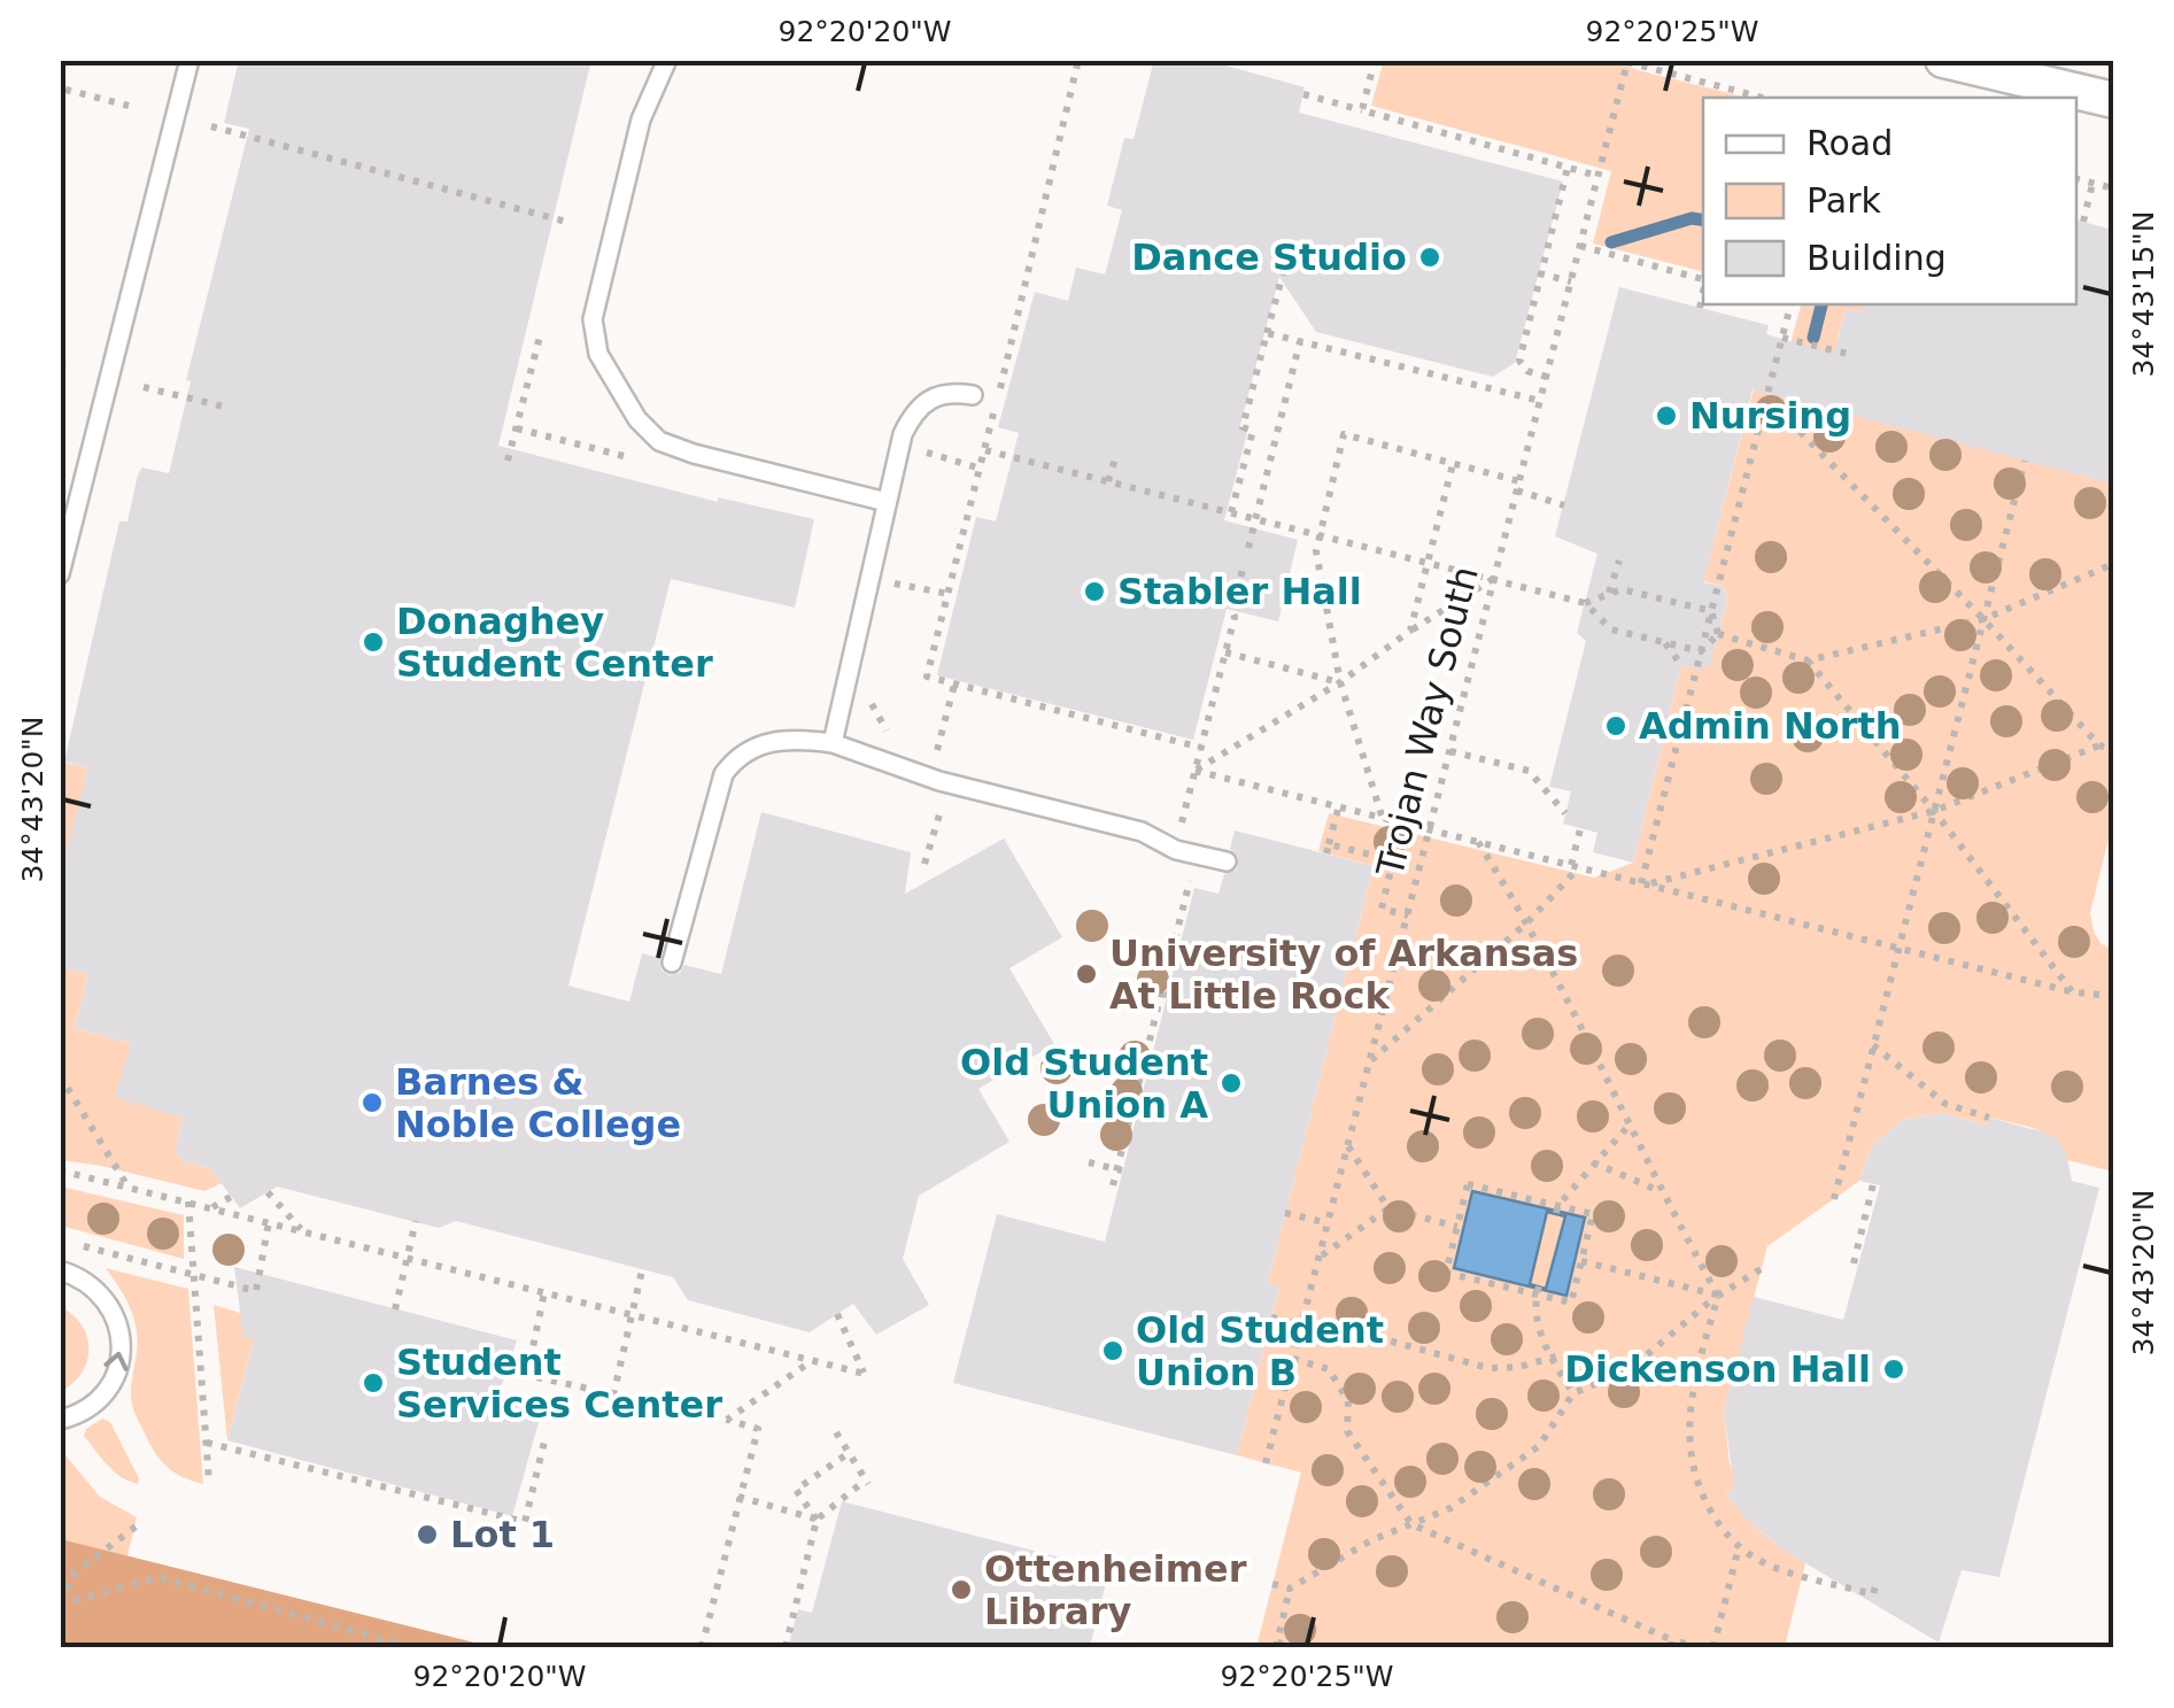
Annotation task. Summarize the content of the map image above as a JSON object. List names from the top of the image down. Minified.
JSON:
{"streets":{"path":["Trojan Way South"]},"places":["Dance Studio","Nursing","Stabler Hall","Donaghey Student Center","Admin North","University of Arkansas At Little Rock","Old Student Union A","Barnes & Noble College","Old Student Union B","Dickenson Hall","Student Services Center","Lot 1","Ottenheimer Library"],"legend":["Road","Park","Building"],"coordinates":["92°20'20\"W","92°20'25\"W","34°43'15\"N","34°43'20\"N"]}
